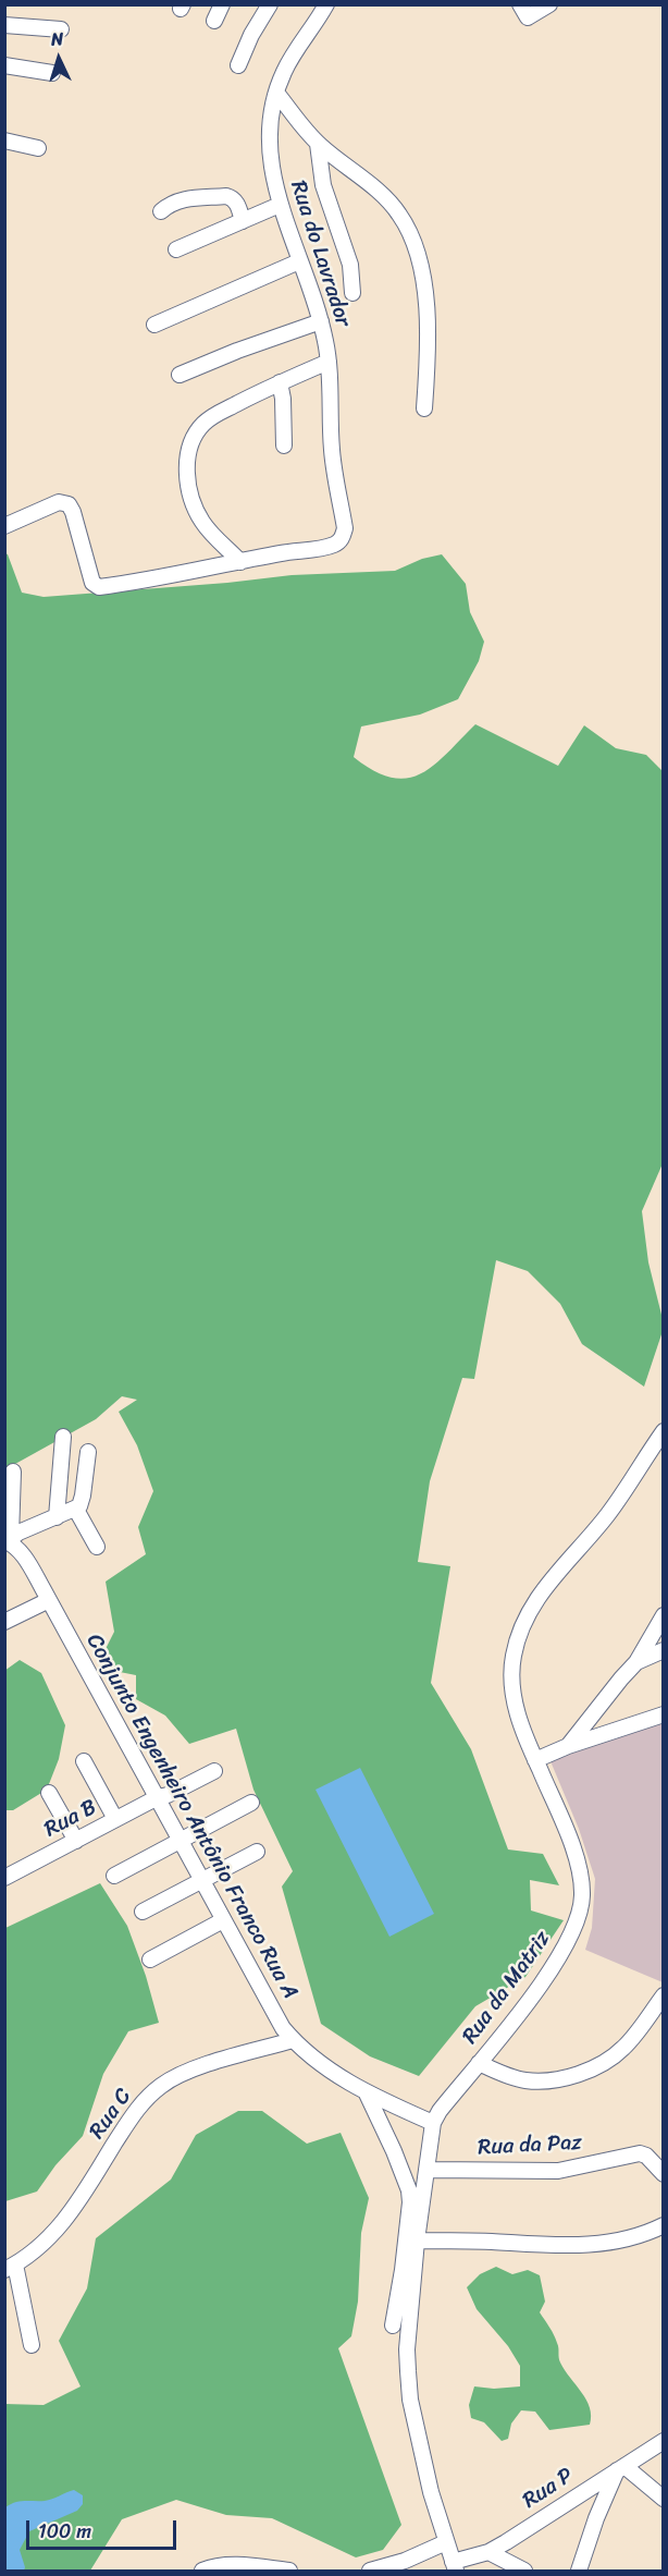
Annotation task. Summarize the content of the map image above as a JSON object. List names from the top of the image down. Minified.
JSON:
{"streets":{"street":["Rua do Lavrador","Conjunto Engenheiro Antônio Franco Rua A","Rua B","Rua da Matriz","Rua C","Rua da Paz","Rua P"]},"crossings":[["Conjunto Engenheiro Antônio Franco Rua A","Rua B"],["Conjunto Engenheiro Antônio Franco Rua A","Rua da Matriz"],["Conjunto Engenheiro Antônio Franco Rua A","Rua C"],["Rua da Matriz","Rua da Paz"],["Rua da Matriz","Rua P"]],"scale_bar":"100 m","north":"top"}
